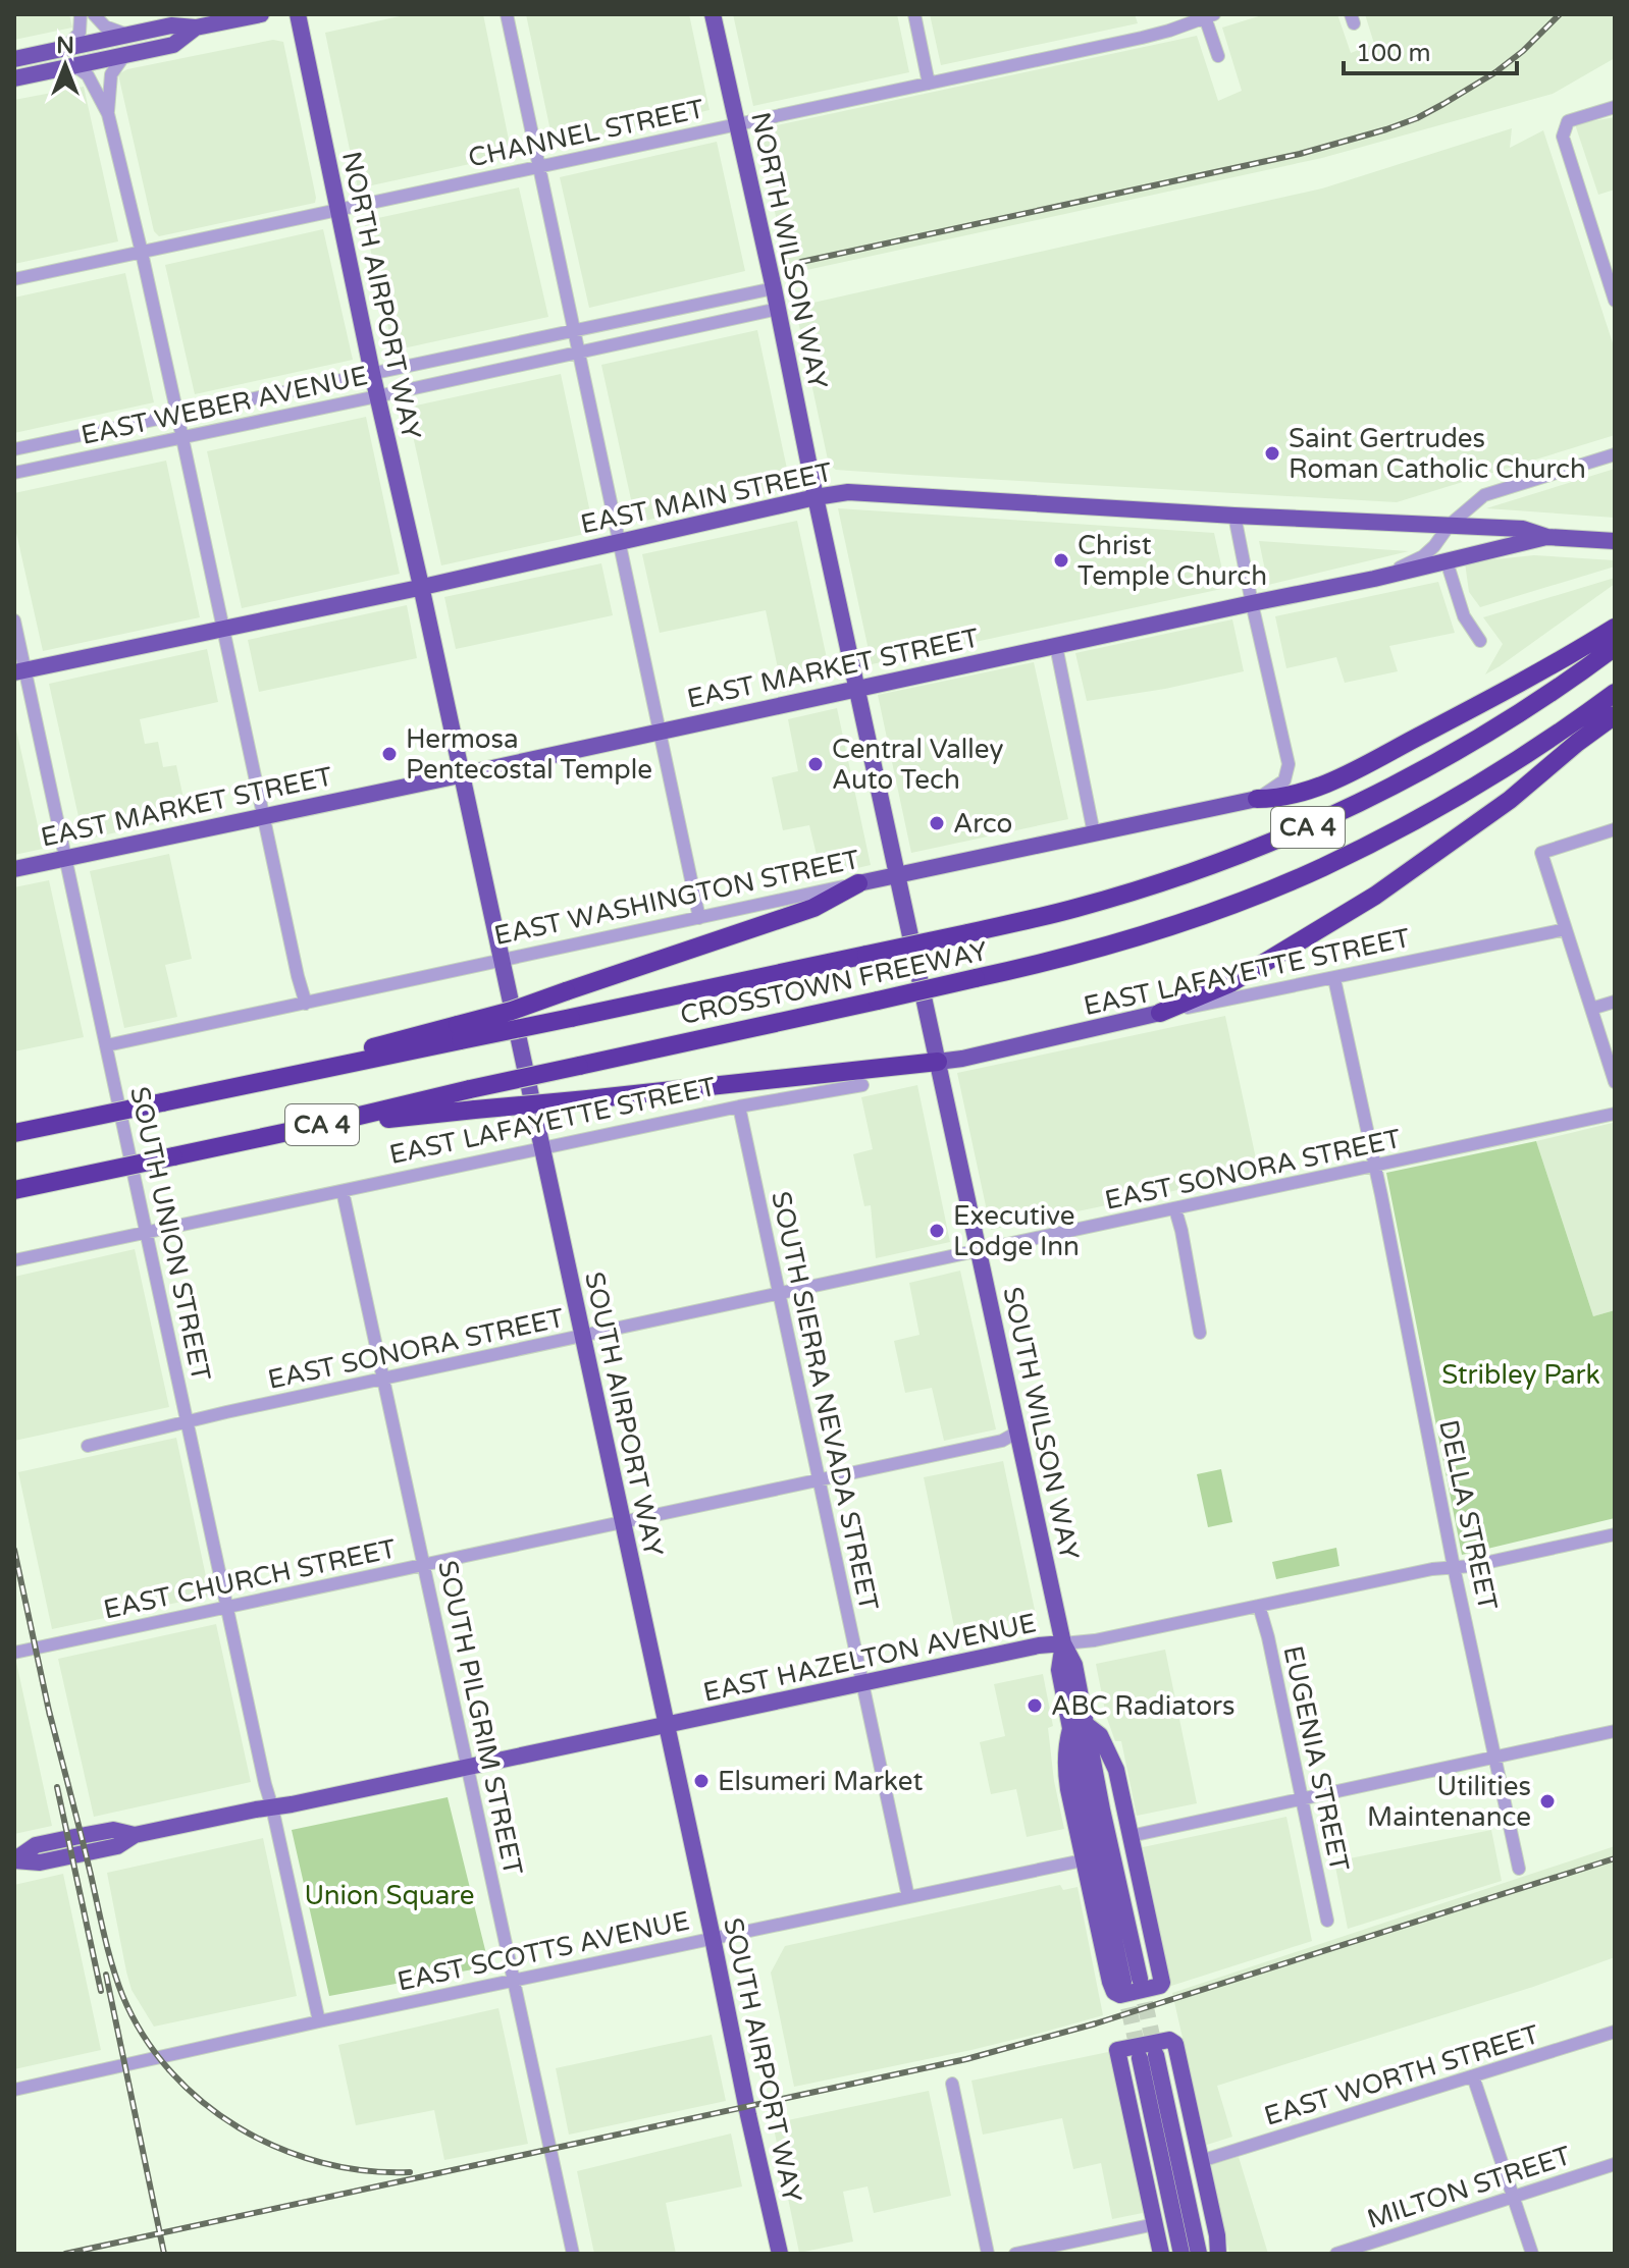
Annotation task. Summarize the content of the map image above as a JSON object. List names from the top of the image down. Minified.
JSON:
{"streets":{"highway":["CA 4","CROSSTOWN FREEWAY"],"main road":["NORTH WILSON WAY","NORTH AIRPORT WAY","EAST MAIN STREET","EAST MARKET STREET","EAST WASHINGTON STREET","EAST LAFAYETTE STREET","SOUTH AIRPORT WAY","SOUTH WILSON WAY","EAST HAZELTON AVENUE"],"street":["CHANNEL STREET","EAST WEBER AVENUE","EAST SONORA STREET","SOUTH UNION STREET","SOUTH SIERRA NEVADA STREET","DELLA STREET","EAST CHURCH STREET","SOUTH PILGRIM STREET","EUGENIA STREET","EAST SCOTTS AVENUE","EAST WORTH STREET","MILTON STREET"]},"crossings":[["CHANNEL STREET","NORTH WILSON WAY"],["CHANNEL STREET","NORTH AIRPORT WAY"],["NORTH WILSON WAY","EAST WEBER AVENUE"],["NORTH WILSON WAY","EAST MAIN STREET"],["NORTH WILSON WAY","SOUTH WILSON WAY"],["NORTH AIRPORT WAY","EAST WEBER AVENUE"],["NORTH AIRPORT WAY","EAST MAIN STREET"],["NORTH AIRPORT WAY","SOUTH AIRPORT WAY"],["EAST MAIN STREET","EAST MARKET STREET"],["EAST MAIN STREET","SOUTH UNION STREET"],["EAST MAIN STREET","SOUTH AIRPORT WAY"],["EAST MAIN STREET","SOUTH WILSON WAY"],["EAST MARKET STREET","SOUTH UNION STREET"],["EAST MARKET STREET","SOUTH AIRPORT WAY"],["EAST MARKET STREET","SOUTH WILSON WAY"],["CA 4","CROSSTOWN FREEWAY"],["EAST WASHINGTON STREET","SOUTH UNION STREET"],["EAST WASHINGTON STREET","SOUTH AIRPORT WAY"],["EAST WASHINGTON STREET","SOUTH WILSON WAY"],["EAST LAFAYETTE STREET","SOUTH UNION STREET"],["EAST LAFAYETTE STREET","SOUTH SIERRA NEVADA STREET"],["EAST LAFAYETTE STREET","SOUTH AIRPORT WAY"],["EAST LAFAYETTE STREET","SOUTH WILSON WAY"],["EAST LAFAYETTE STREET","DELLA STREET"],["EAST LAFAYETTE STREET","SOUTH PILGRIM STREET"],["EAST SONORA STREET","SOUTH UNION STREET"],["EAST SONORA STREET","SOUTH SIERRA NEVADA STREET"],["EAST SONORA STREET","SOUTH AIRPORT WAY"],["EAST SONORA STREET","SOUTH WILSON WAY"],["EAST SONORA STREET","DELLA STREET"],["EAST SONORA STREET","SOUTH PILGRIM STREET"],["SOUTH UNION STREET","EAST CHURCH STREET"],["SOUTH UNION STREET","EAST HAZELTON AVENUE"],["SOUTH UNION STREET","EAST SCOTTS AVENUE"],["SOUTH SIERRA NEVADA STREET","EAST CHURCH STREET"],["SOUTH SIERRA NEVADA STREET","EAST HAZELTON AVENUE"],["SOUTH SIERRA NEVADA STREET","EAST SCOTTS AVENUE"],["SOUTH AIRPORT WAY","EAST CHURCH STREET"],["SOUTH AIRPORT WAY","EAST HAZELTON AVENUE"],["SOUTH AIRPORT WAY","EAST SCOTTS AVENUE"],["SOUTH WILSON WAY","EAST CHURCH STREET"],["SOUTH WILSON WAY","EAST HAZELTON AVENUE"],["DELLA STREET","EAST HAZELTON AVENUE"],["EAST CHURCH STREET","SOUTH PILGRIM STREET"],["EAST HAZELTON AVENUE","SOUTH PILGRIM STREET"],["EAST HAZELTON AVENUE","EUGENIA STREET"],["SOUTH PILGRIM STREET","EAST SCOTTS AVENUE"]],"parks":["Stribley Park","Union Square"],"places":["Saint Gertrudes Roman Catholic Church","Christ Temple Church","Hermosa Pentecostal Temple","Central Valley Auto Tech","Arco","Executive Lodge Inn","ABC Radiators","Elsumeri Market","Utilities Maintenance"],"scale_bar":"100 m","north":"top"}
